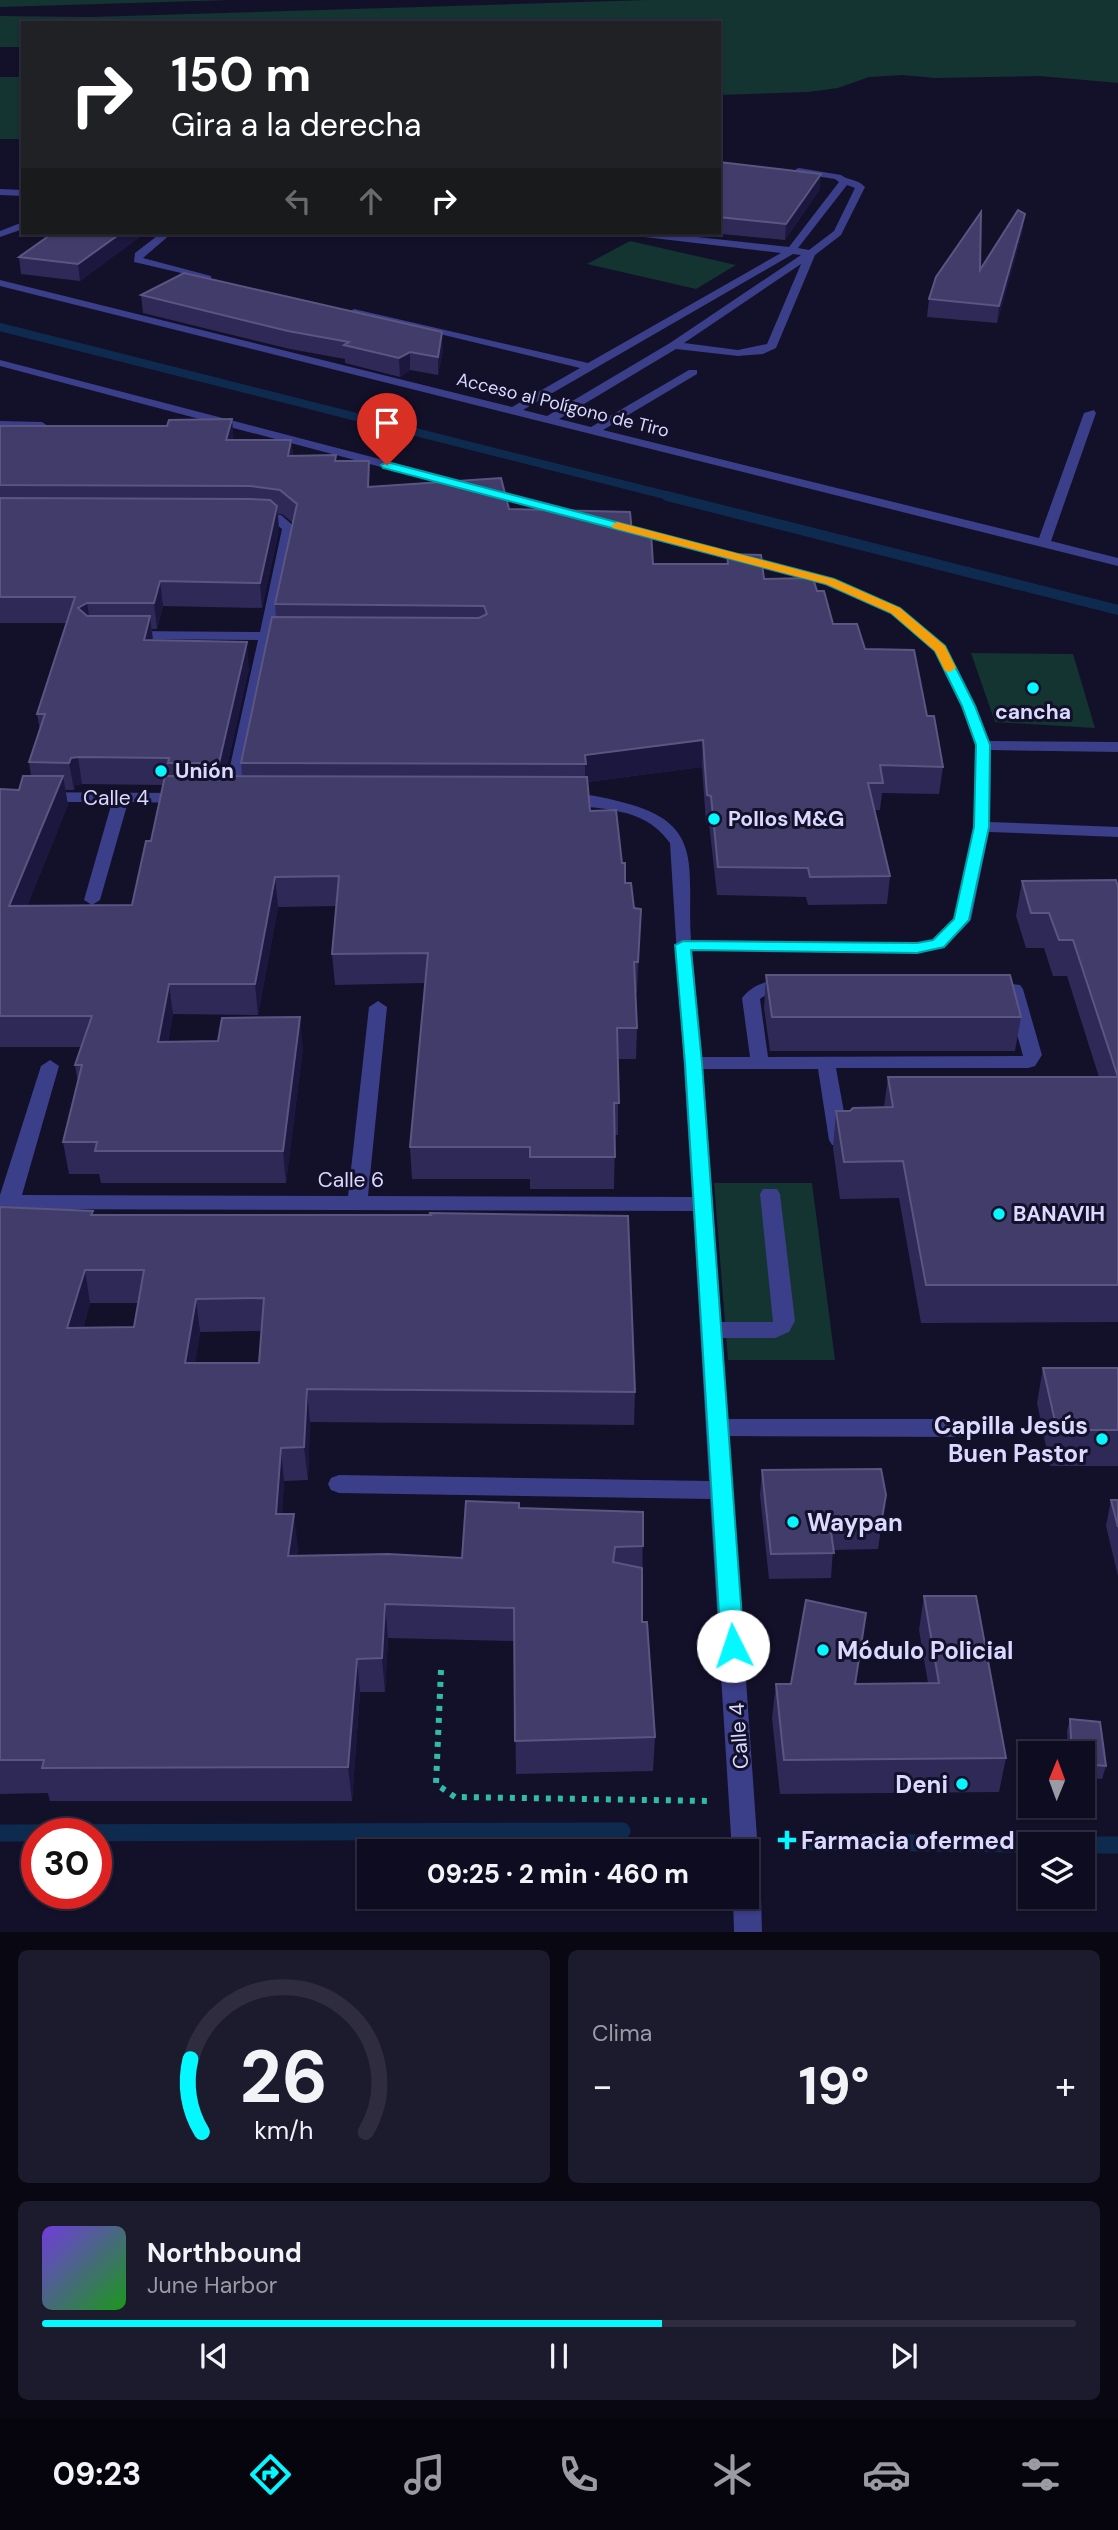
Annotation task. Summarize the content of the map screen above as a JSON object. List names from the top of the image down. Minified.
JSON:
{"streets":{"street":["Acceso al Polígono de Tiro","Calle 4","Calle 6"]},"crossings":[["Calle 4","Calle 6"]],"places":{"other":["cancha","Unión","Pollos M&G","BANAVIH","Capilla Jesús Buen Pastor","Waypan","Módulo Policial","Deni"],"health":["Farmacia ofermed"]},"north":"top","page":{"turn":["150 m","Gira a la derecha"],"limit":"30","trip":"09:25 · 2 min · 460 m","tile":"Clima","heat":["−","19°","+"],"song":["Northbound","June Harbor"],"tabs":"09:23","gauge":["26","km/h"]}}
